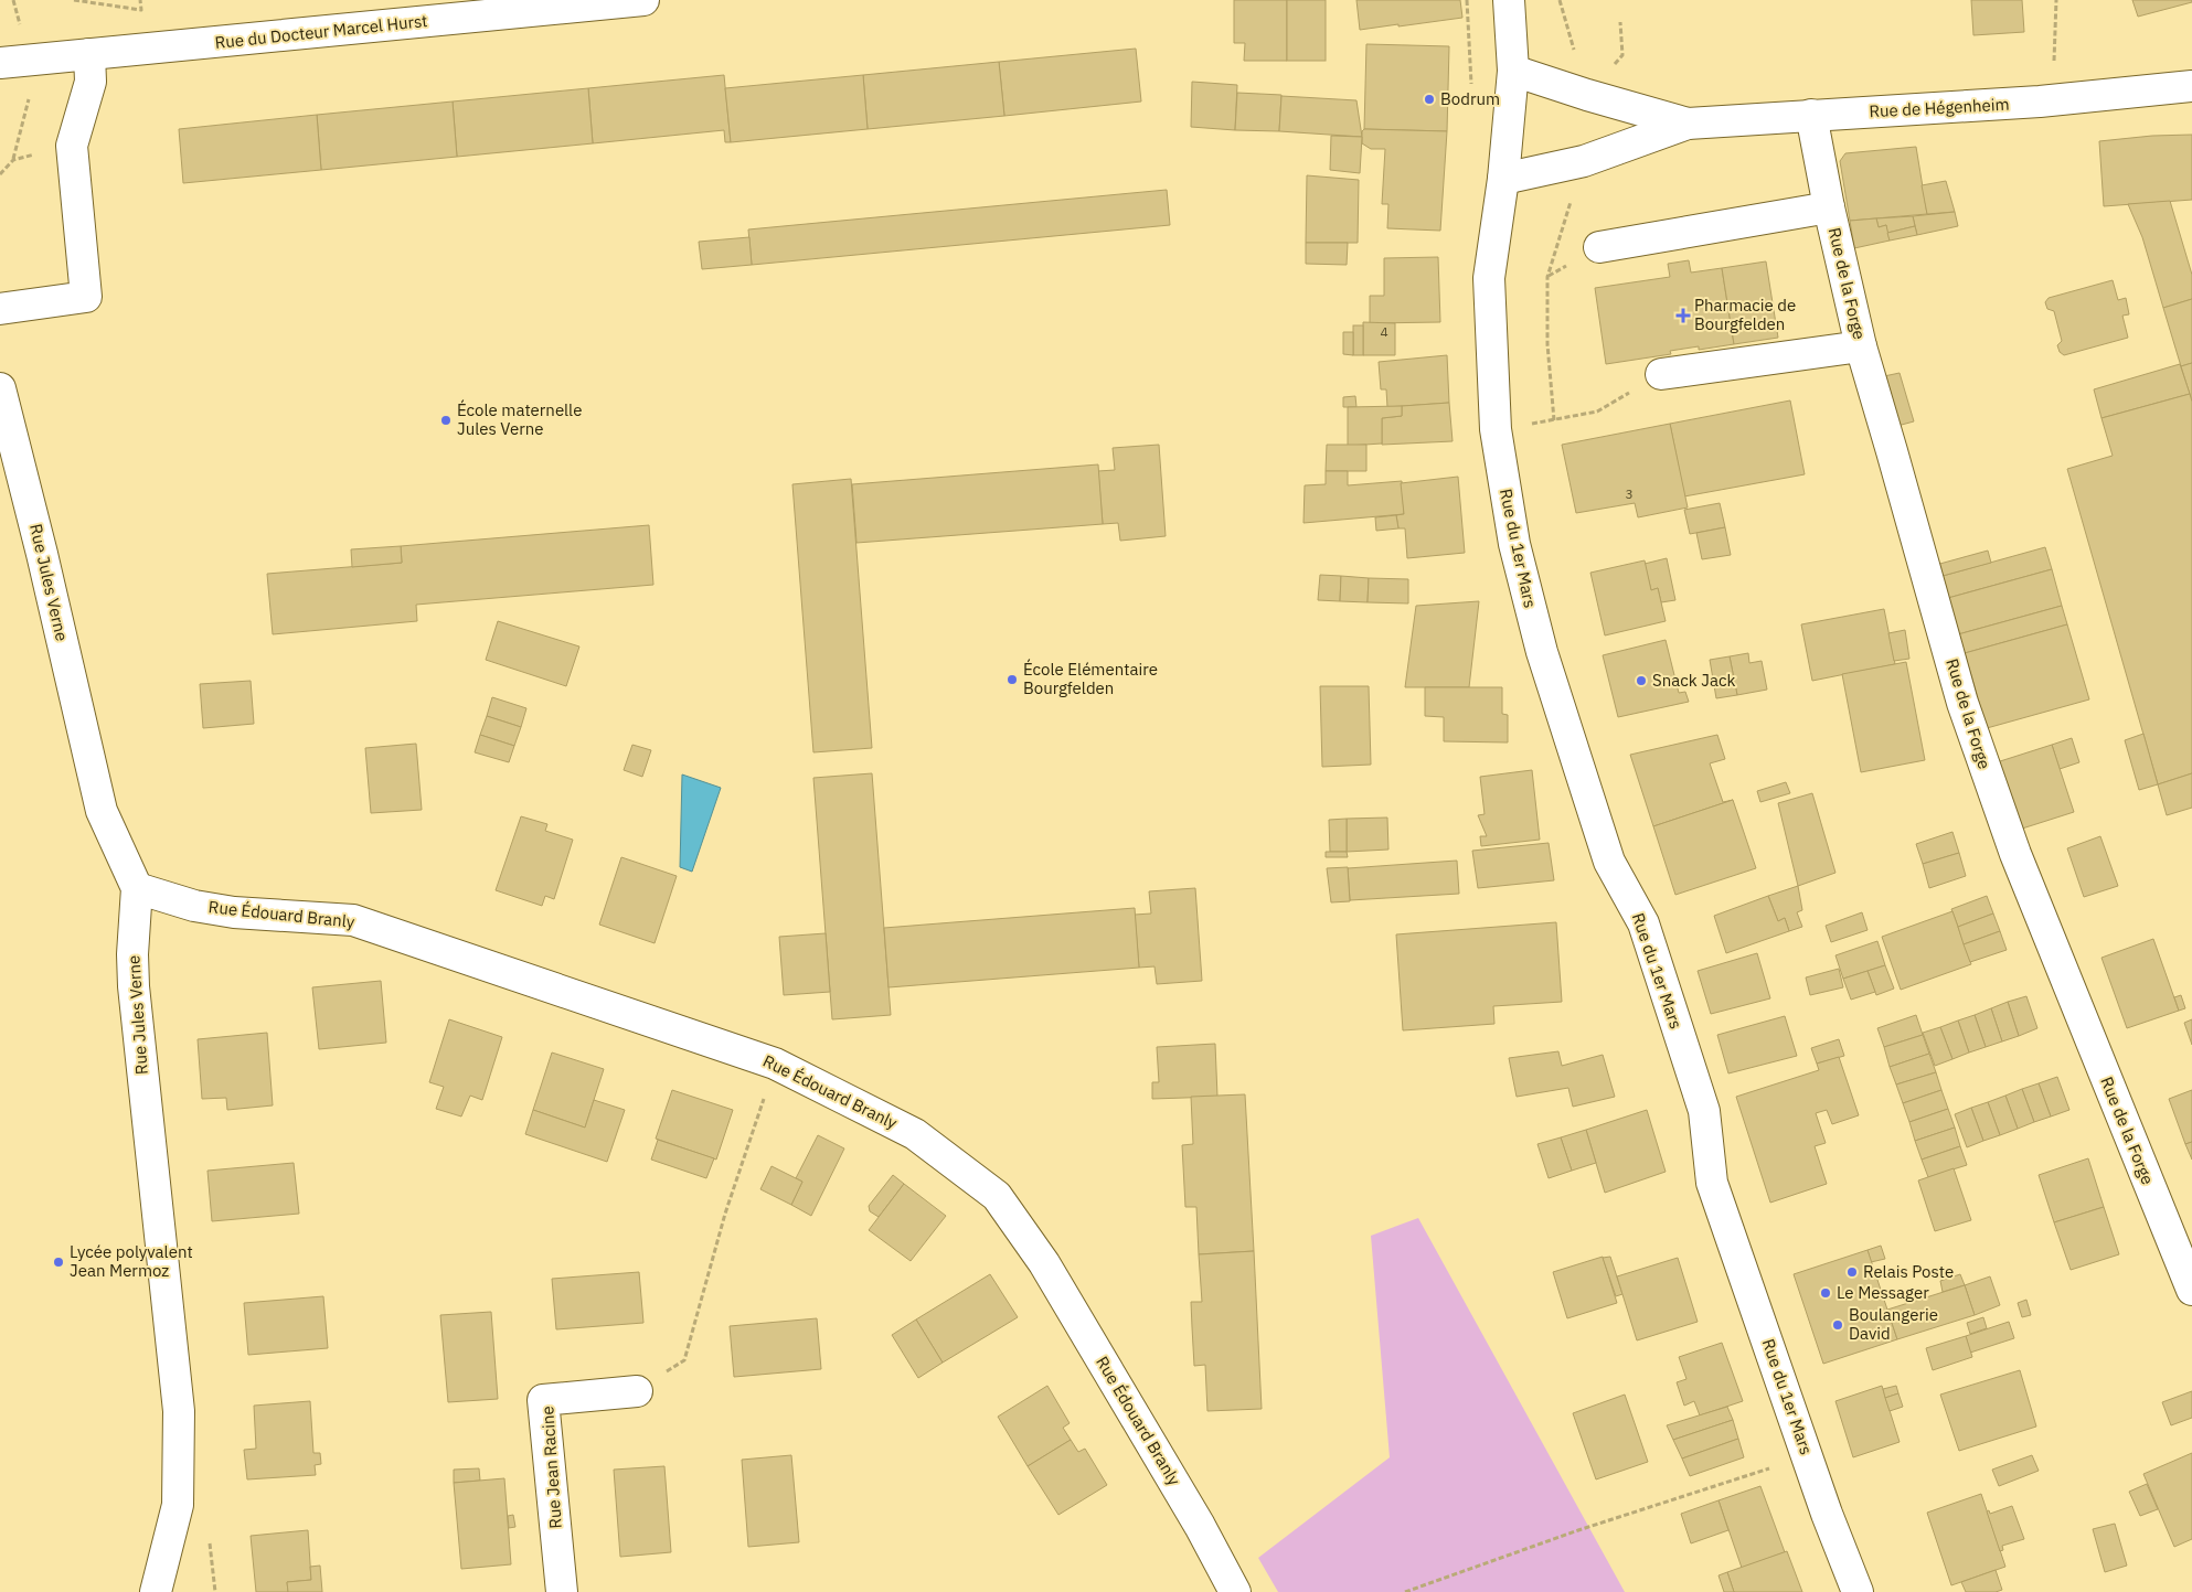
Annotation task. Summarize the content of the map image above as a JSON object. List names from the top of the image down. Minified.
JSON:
{"streets":{"street":["Rue du Docteur Marcel Hurst","Rue de Hégenheim","Rue de la Forge","Rue du 1er Mars","Rue Jules Verne","Rue Édouard Branly","Rue Jean Racine"]},"crossings":[["Rue de Hégenheim","Rue de la Forge"],["Rue de Hégenheim","Rue du 1er Mars"],["Rue Jules Verne","Rue Édouard Branly"]],"places":{"other":["Bodrum","École maternelle Jules Verne","École Elémentaire Bourgfelden","Snack Jack","Lycée polyvalent Jean Mermoz","Relais Poste","Le Messager","Boulangerie David"],"health":["Pharmacie de Bourgfelden"]},"house_numbers":["4","3"]}
